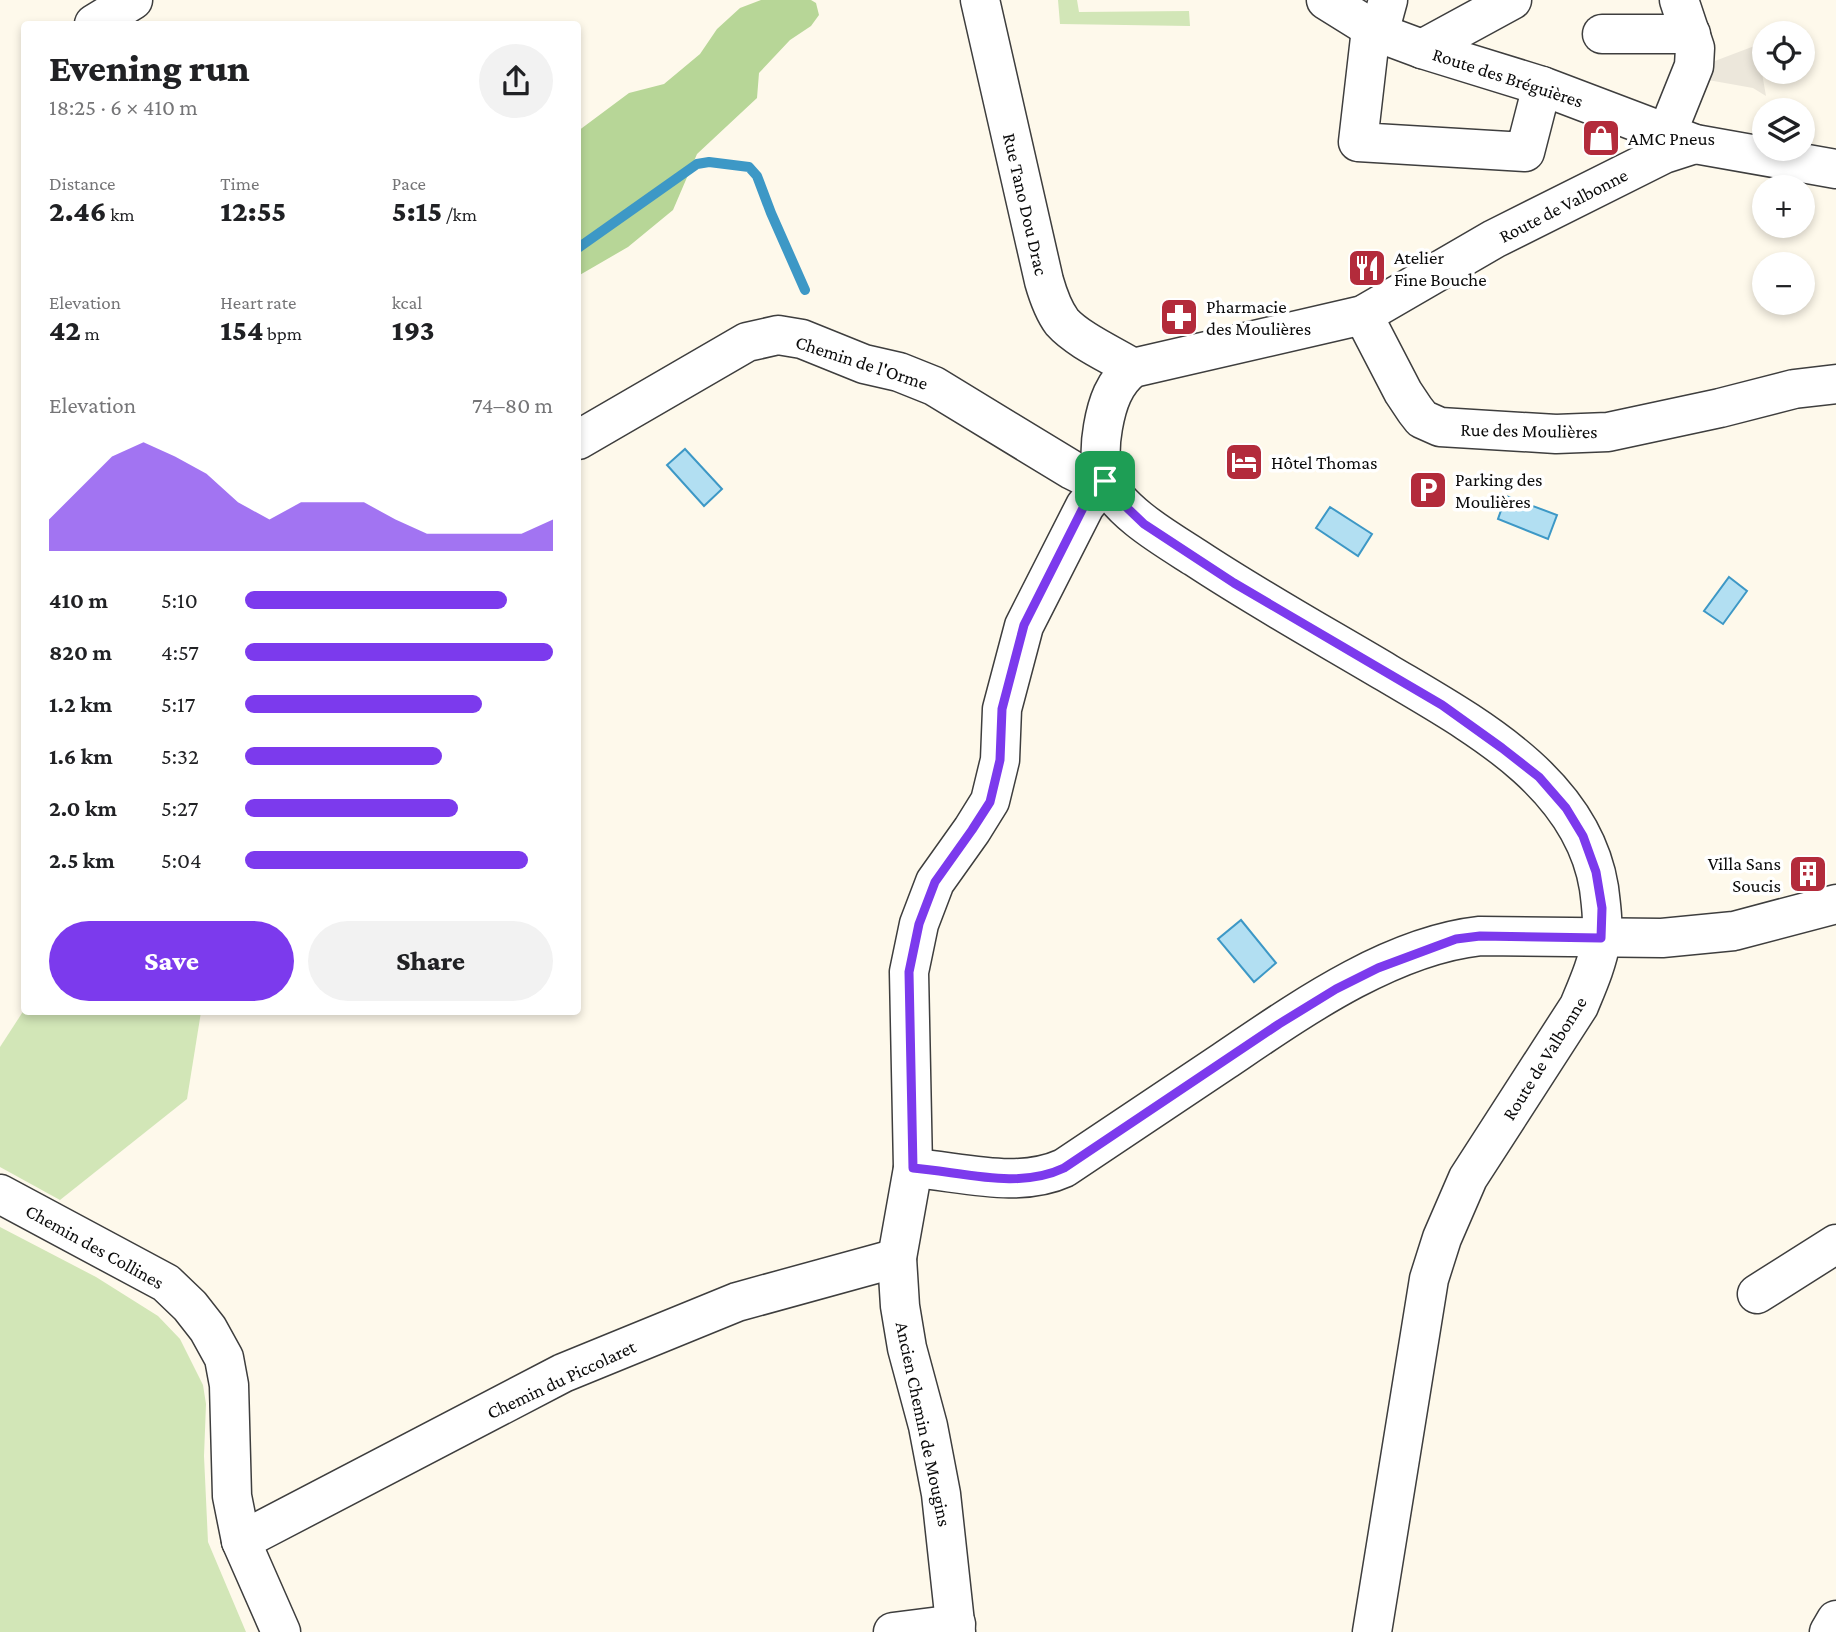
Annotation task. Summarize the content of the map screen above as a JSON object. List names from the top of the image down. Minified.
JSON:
{"streets":{"street":["Route des Bréguières","Rue Tano Dou Drac","Route de Valbonne","Chemin de l'Orme","Rue des Moulières","Chemin des Collines","Chemin du Piccolaret","Ancien Chemin de Mougins"]},"crossings":[["Route des Bréguières","Route de Valbonne"],["Rue Tano Dou Drac","Route de Valbonne"],["Route de Valbonne","Chemin de l'Orme"],["Route de Valbonne","Rue des Moulières"],["Route de Valbonne","Ancien Chemin de Mougins"],["Chemin de l'Orme","Ancien Chemin de Mougins"],["Chemin des Collines","Chemin du Piccolaret"],["Chemin du Piccolaret","Ancien Chemin de Mougins"]],"places":{"shop":["AMC Pneus"],"restaurant":["Atelier Fine Bouche"],"pharmacy":["Pharmacie des Moulières"],"hotel":["Hôtel Thomas"],"parking":["Parking des Moulières"],"building":["Villa Sans Soucis"]},"page":{"map_buttons":["+","−"],"heading":["Evening run","18:25 · 6 × 410 m"],"stats":[["Distance","2.46 km"],["Time","12:55"],["Pace","5:15 /km"],["Elevation","42 m"],["Heart rate","154 bpm"],["kcal","193"]],"chart":["Elevation","74–80 m"],"list":[{"name":"410 m","note":"5:10"},{"name":"820 m","note":"4:57"},{"name":"1.2 km","note":"5:17"},{"name":"1.6 km","note":"5:32"},{"name":"2.0 km","note":"5:27"},{"name":"2.5 km","note":"5:04"}],"buttons":["Save","Share"]}}
